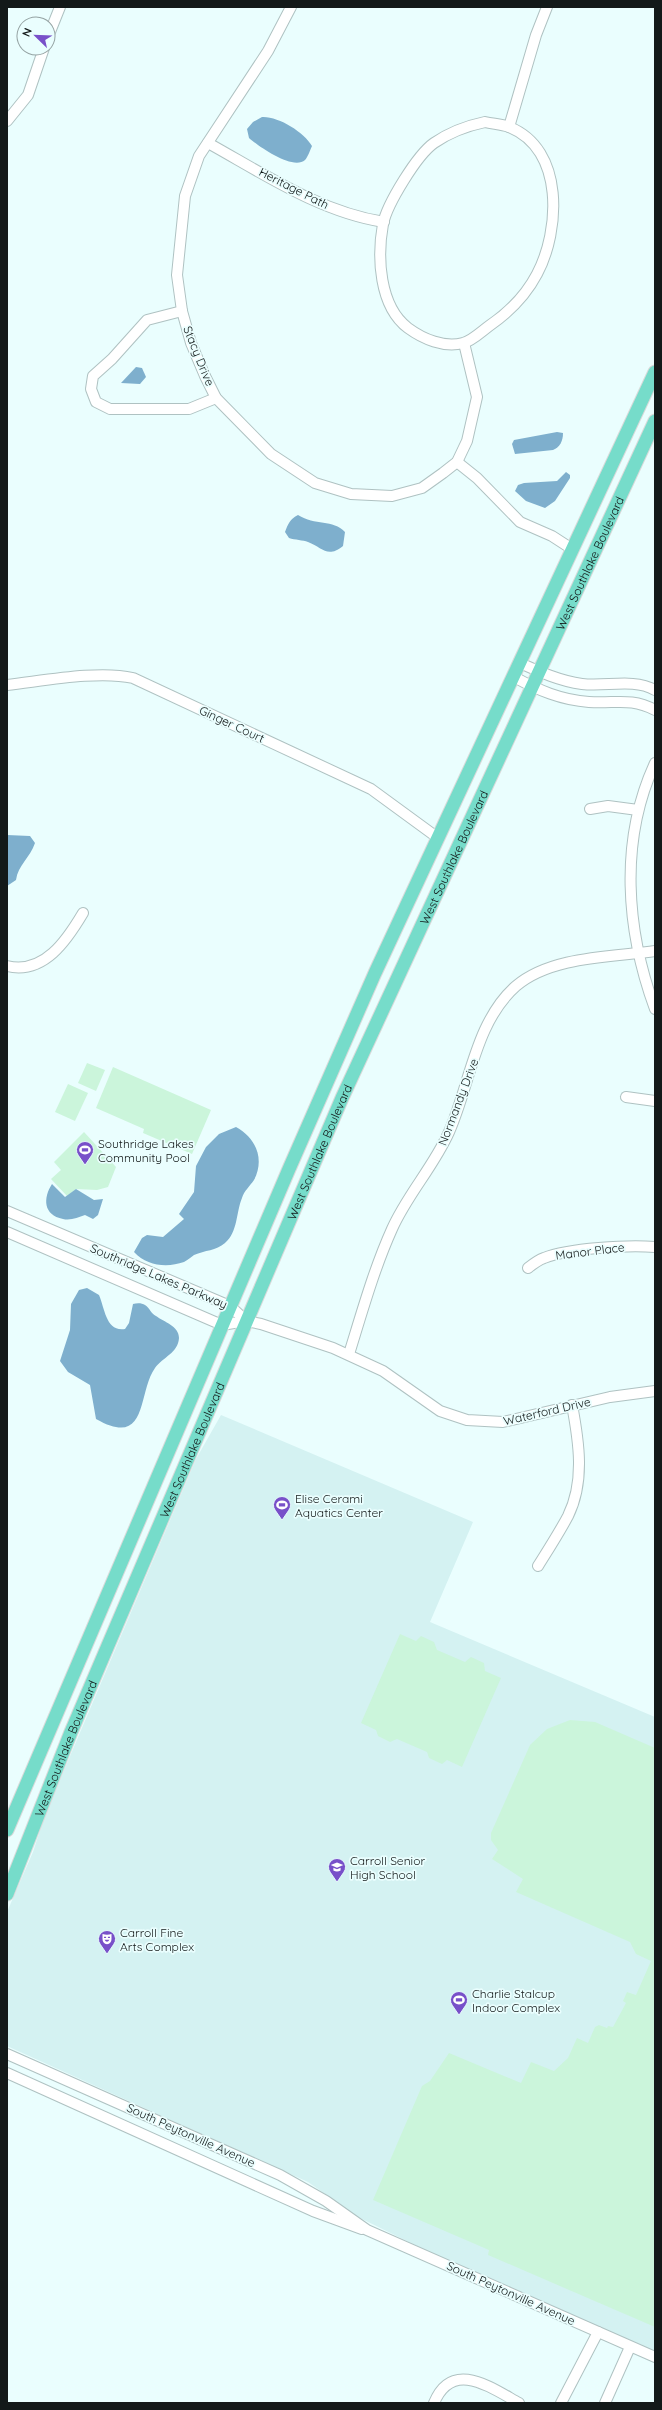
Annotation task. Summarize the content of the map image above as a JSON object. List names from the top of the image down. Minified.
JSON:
{"streets":{"main road":["West Southlake Boulevard"],"street":["Heritage Path","Stacy Drive","Ginger Court","Normandy Drive","Manor Place","Southridge Lakes Parkway","Waterford Drive","South Peytonville Avenue"]},"crossings":[["Heritage Path","Stacy Drive"],["West Southlake Boulevard","Ginger Court"],["West Southlake Boulevard","Southridge Lakes Parkway"],["West Southlake Boulevard","Waterford Drive"],["Normandy Drive","Waterford Drive"],["Southridge Lakes Parkway","Waterford Drive"]],"places":{"sports":["Southridge Lakes Community Pool","Elise Cerami Aquatics Center","Charlie Stalcup Indoor Complex"],"school or university":["Carroll Senior High School"],"theatre":["Carroll Fine Arts Complex"]},"north":"top left"}
